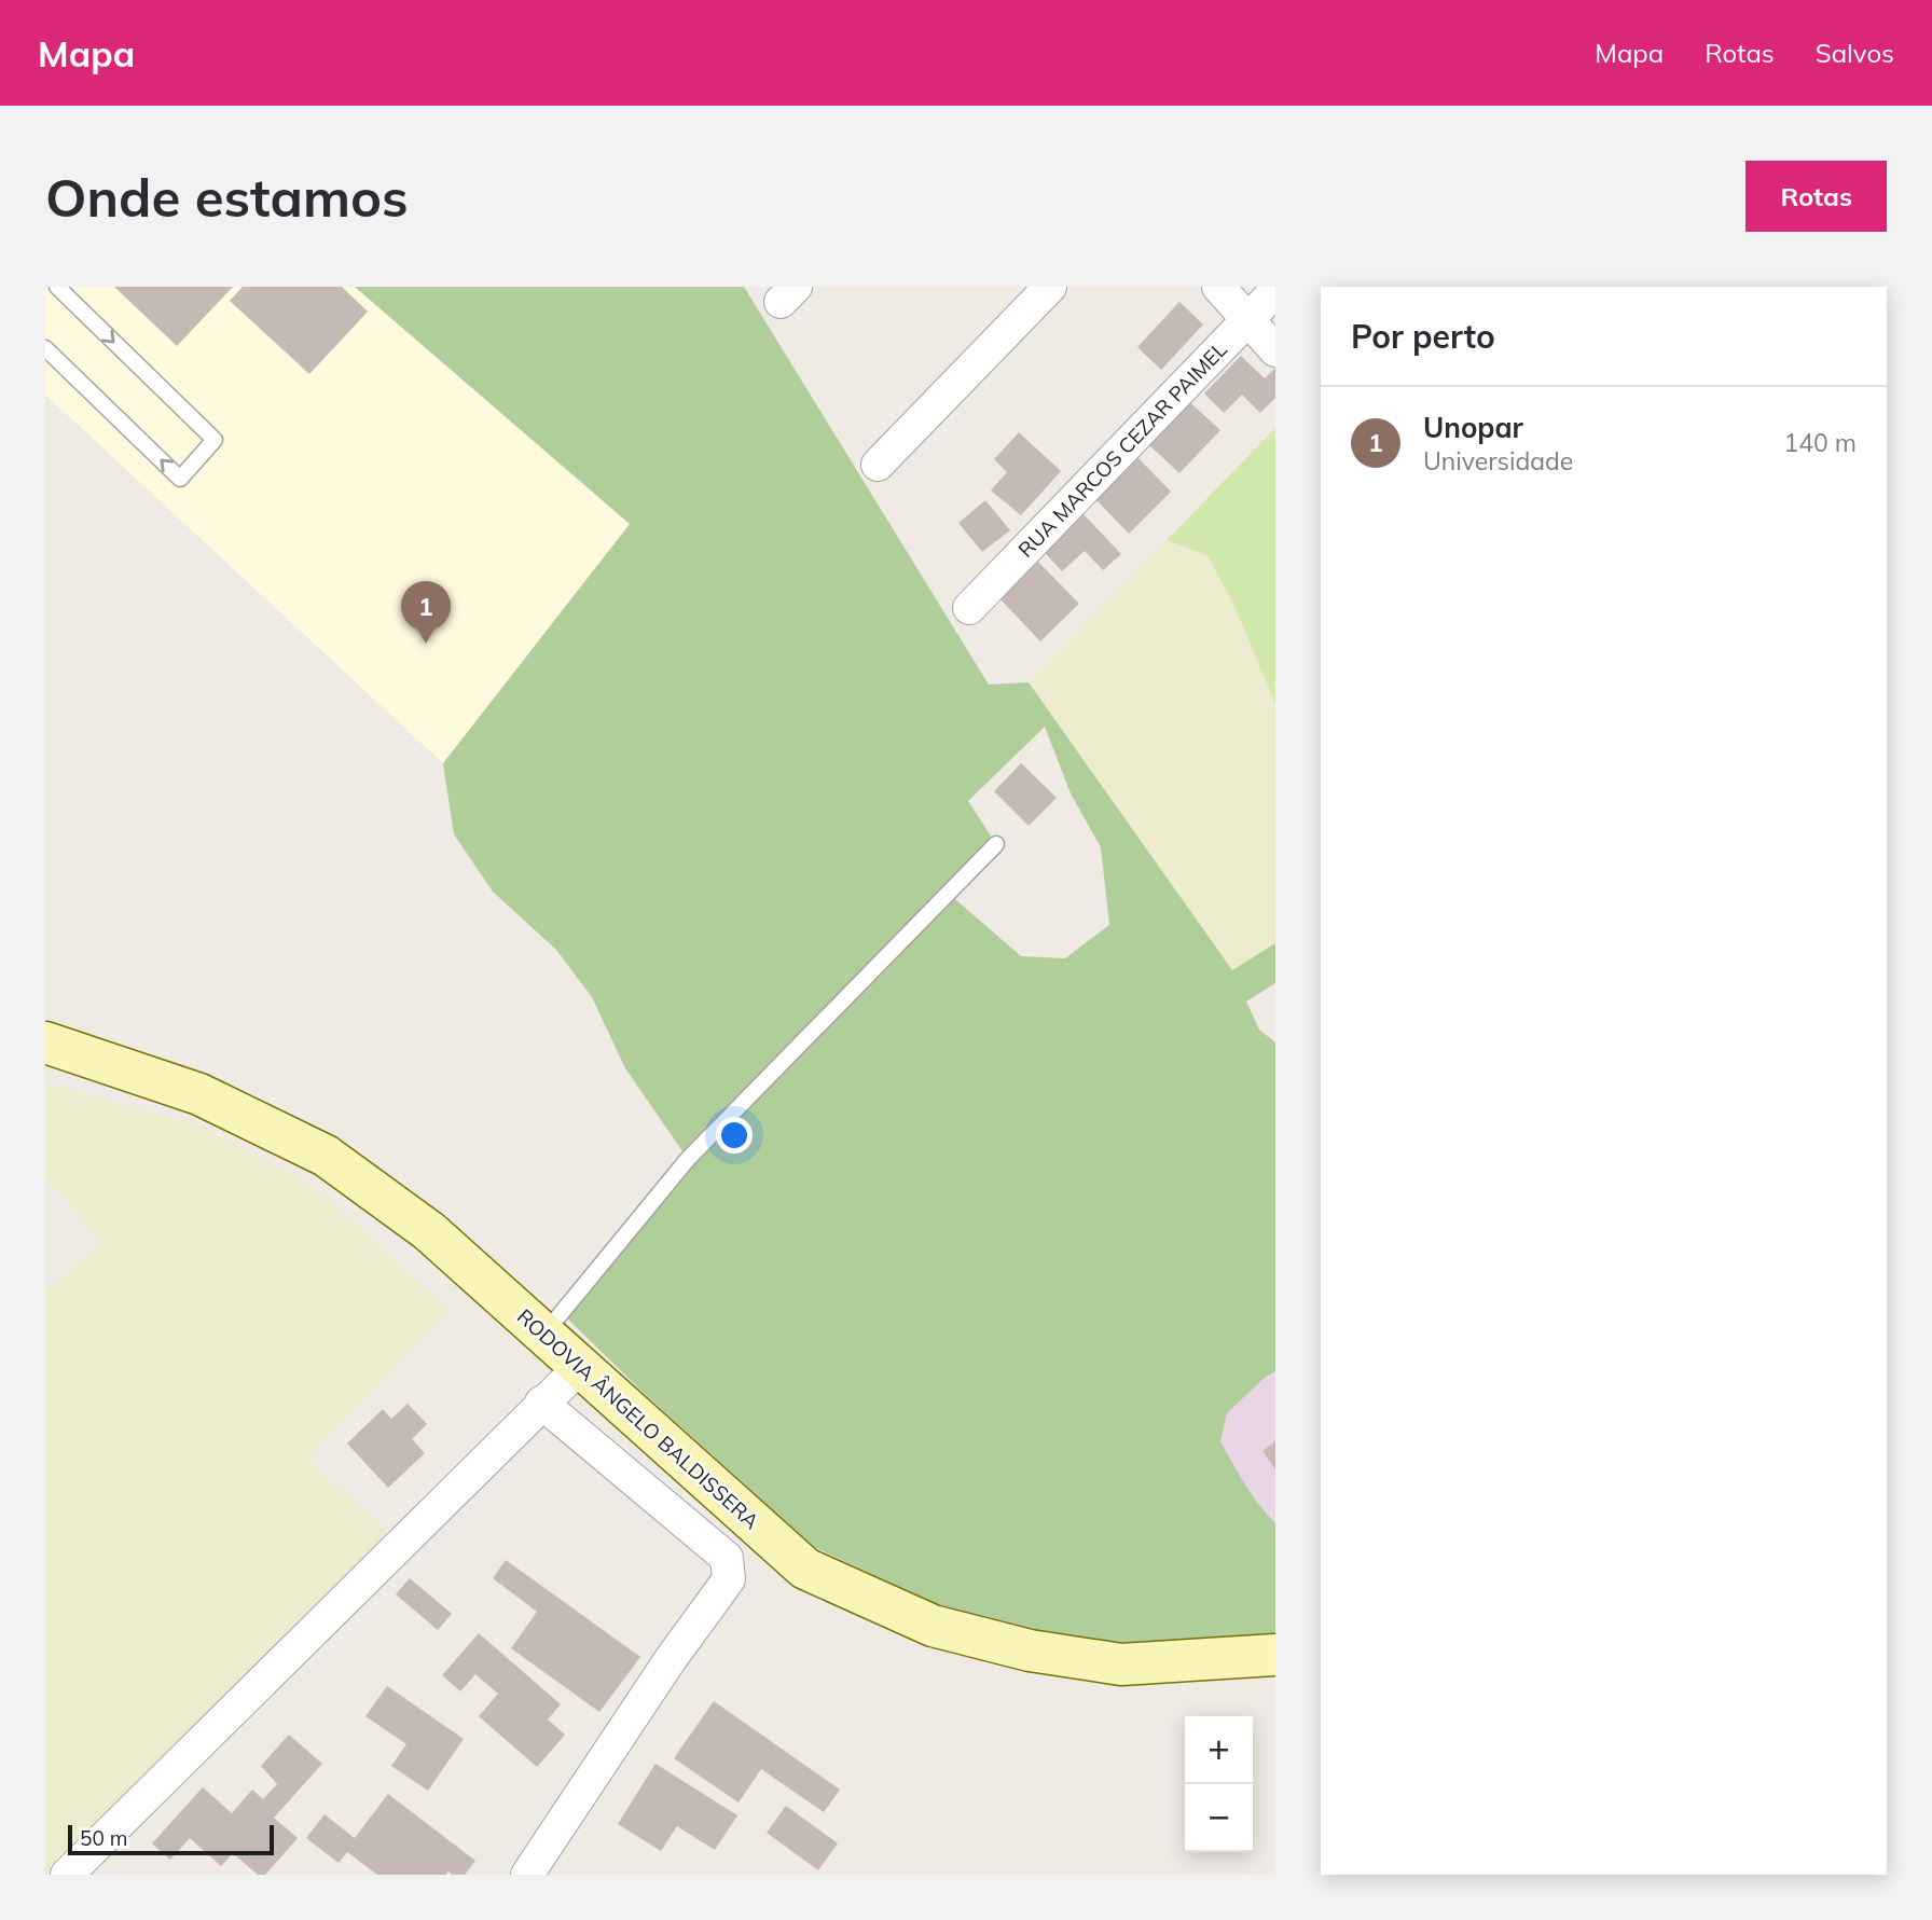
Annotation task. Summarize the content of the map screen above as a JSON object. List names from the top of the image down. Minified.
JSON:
{"streets":{"street":["RUA MARCOS CEZAR PAIMEL","RODOVIA ÂNGELO BALDISSERA"]},"scale_bar":"50 m","page":{"header":"Mapa","nav":["Mapa","Rotas","Salvos"],"buttons":"Rotas","title":"Onde estamos","heading":"Por perto","list":[{"mark":"1","name":"Unopar","note":"Universidade","value":"140 m"}],"pins":"1","map_buttons":["+","−"],"scale":"50 m"}}
